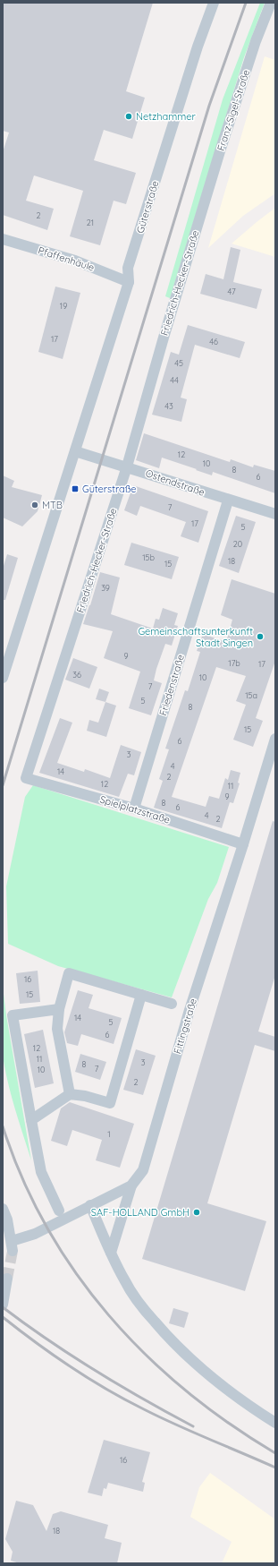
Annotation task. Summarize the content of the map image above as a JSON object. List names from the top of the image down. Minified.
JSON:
{"streets":{"street":["Franz-Sigel-Straße","Güterstraße","Pfaffenhäule","Friedrich-Hecker-Straße","Ostendstraße","Friedenstraße","Spielplatzstraße","Fittingstraße"]},"crossings":[["Franz-Sigel-Straße","Friedrich-Hecker-Straße"],["Güterstraße","Pfaffenhäule"],["Güterstraße","Ostendstraße"],["Friedrich-Hecker-Straße","Ostendstraße"],["Friedrich-Hecker-Straße","Spielplatzstraße"],["Ostendstraße","Friedenstraße"],["Friedenstraße","Spielplatzstraße"],["Spielplatzstraße","Fittingstraße"]],"places":{"other":["Netzhammer","MTB","Gemeinschaftsunterkunft Stadt Singen","SAF-HOLLAND GmbH"],"transit":["Güterstraße"]},"house_numbers":["2","21","47","19","17","46","45","44","43","12","10","8","6","7","17","5","20","15b","18","15","39","9","17b","17","36","10","7","15a","5","8","15","6","3","4","14","2","12","11","9","8","6","4","2","16","15","14","5","6","12","11","3","8","7","10","2","1","16","18"]}
